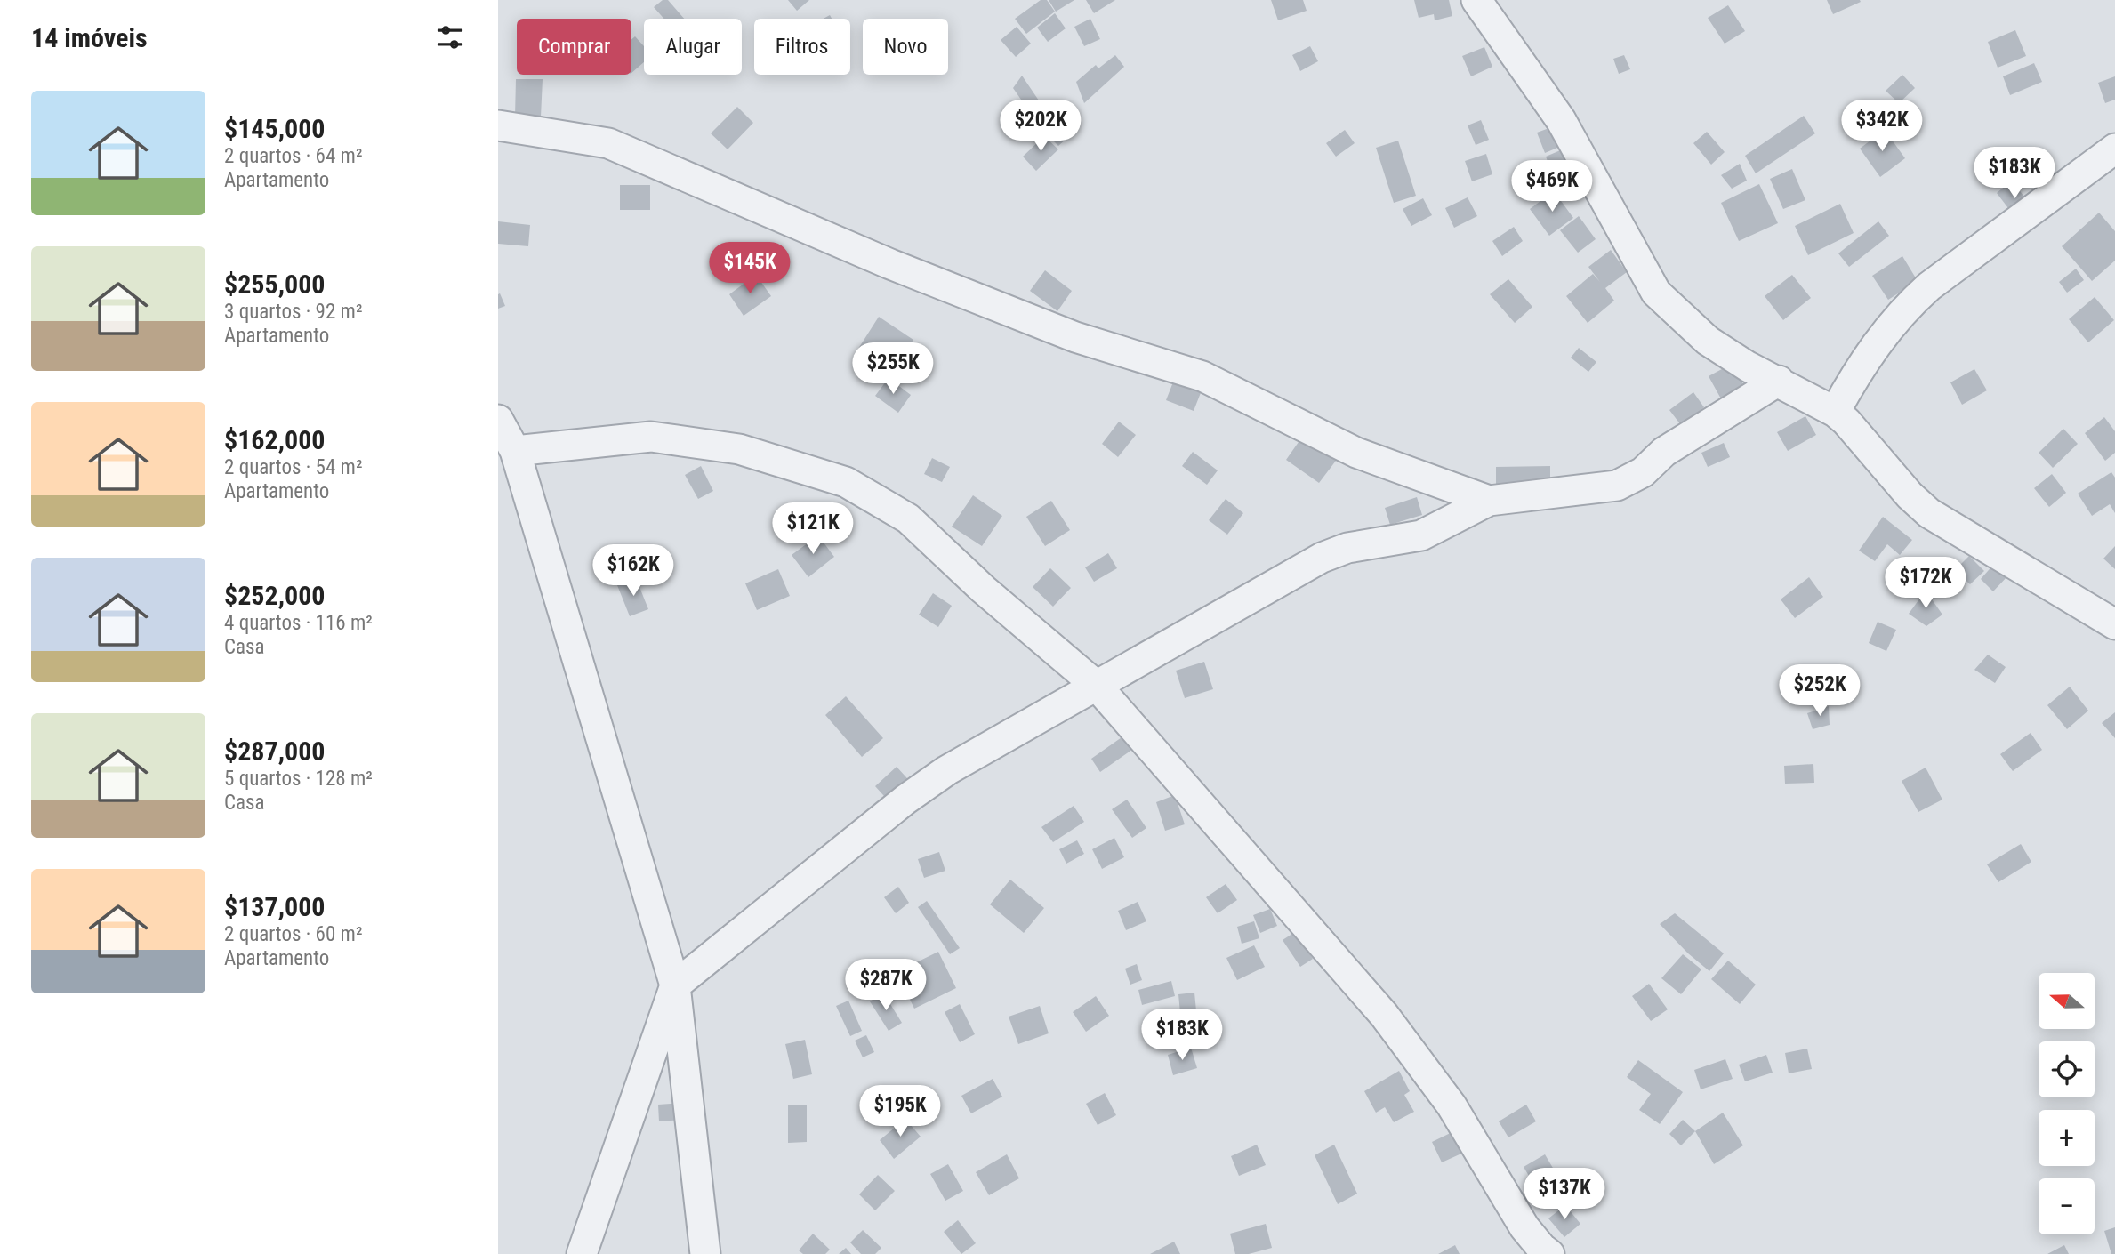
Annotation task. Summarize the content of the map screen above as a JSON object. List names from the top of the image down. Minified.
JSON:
{"north":"left","page":{"heading":"14 imóveis","chip":["Comprar","Alugar","Filtros","Novo"],"list":[{"name":"$145,000","note":"2 quartos · 64 m² · Apartamento"},{"name":"$255,000","note":"3 quartos · 92 m² · Apartamento"},{"name":"$162,000","note":"2 quartos · 54 m² · Apartamento"},{"name":"$252,000","note":"4 quartos · 116 m² · Casa"},{"name":"$287,000","note":"5 quartos · 128 m² · Casa"},{"name":"$137,000","note":"2 quartos · 60 m² · Apartamento"}],"price":["$202K","$342K","$183K","$469K","$145K","$255K","$121K","$162K","$172K","$252K","$287K","$183K","$195K","$137K"],"map_buttons":["+","−"]}}
